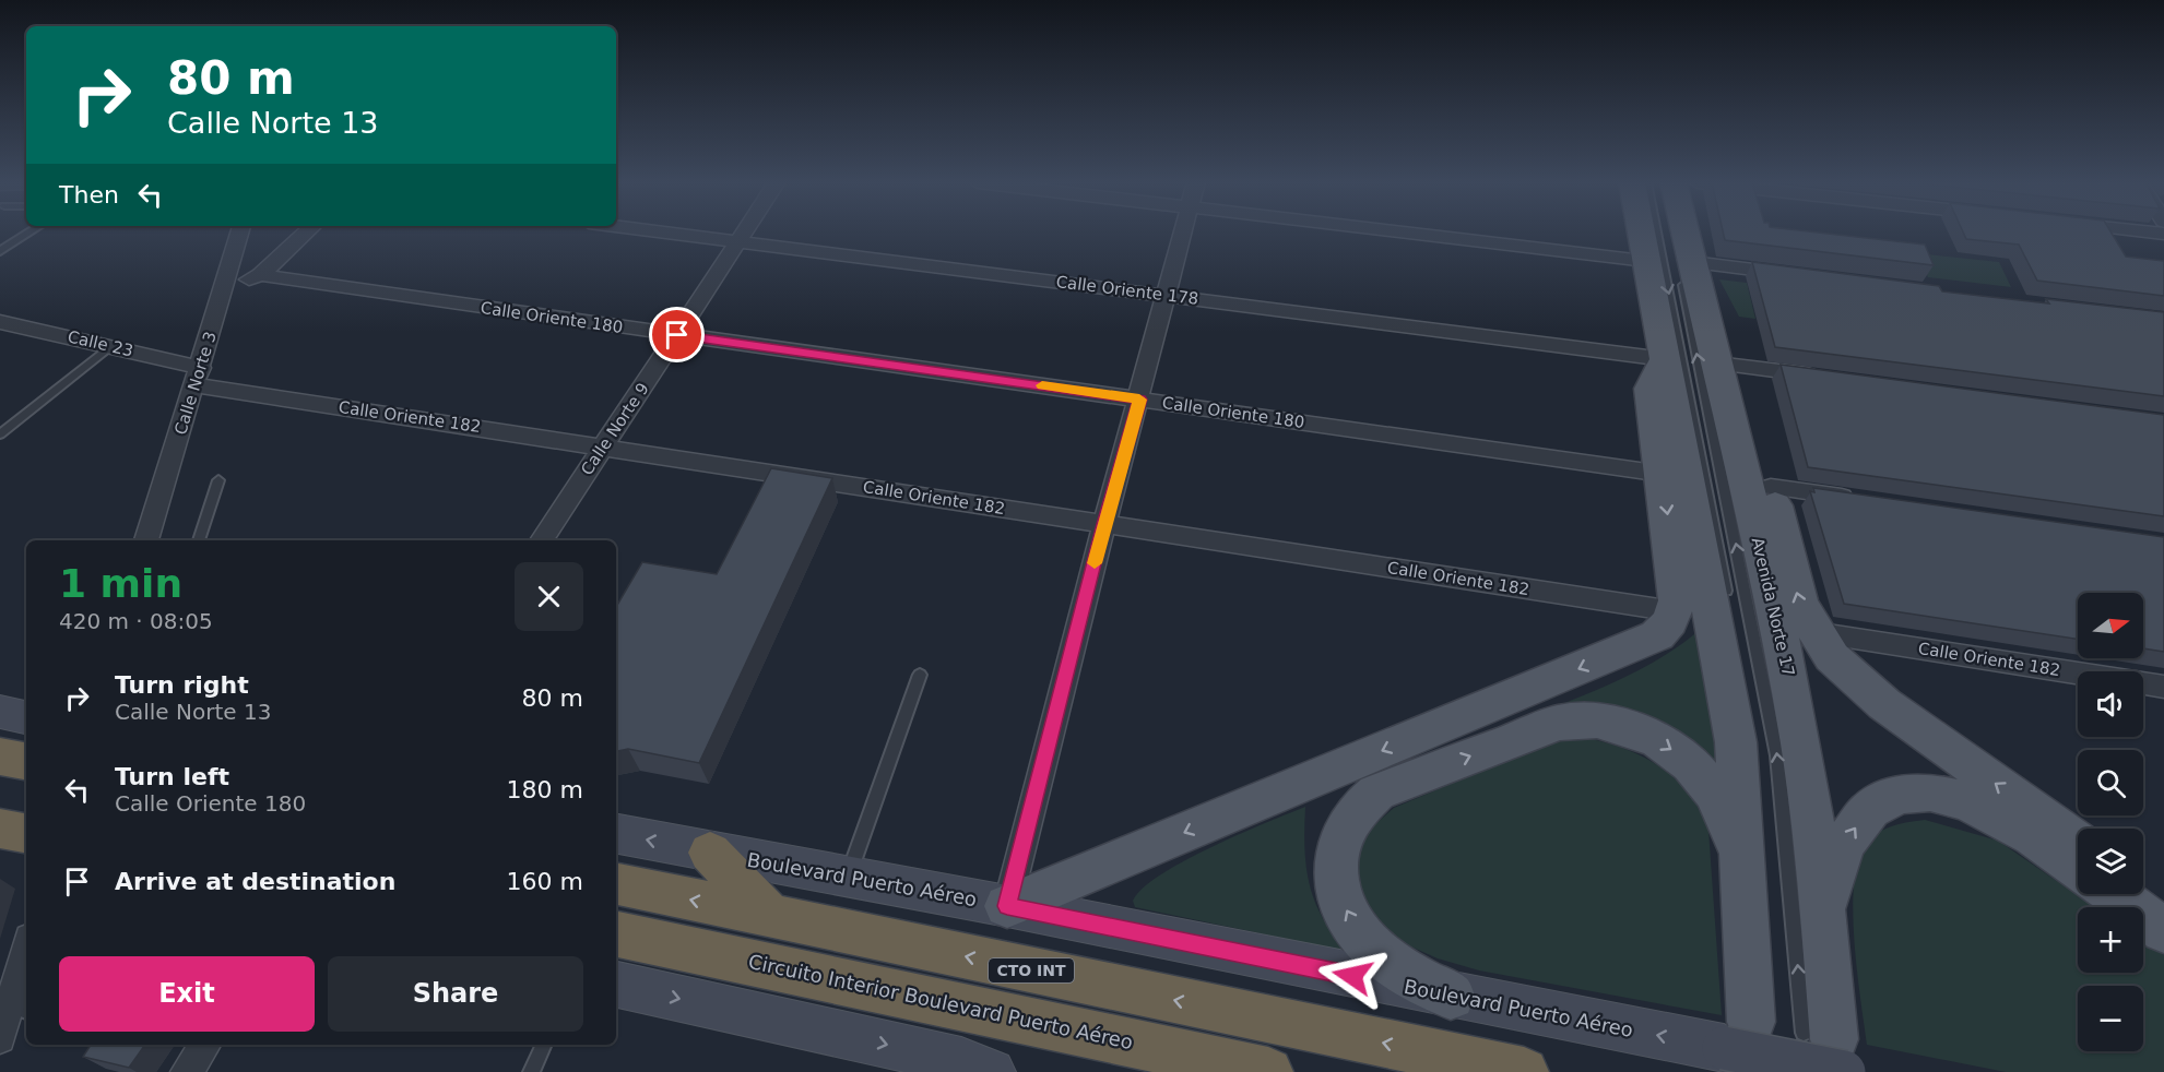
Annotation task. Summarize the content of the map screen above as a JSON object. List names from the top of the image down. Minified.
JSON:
{"streets":{"highway":["CTO INT","Circuito Interior Boulevard Puerto Aéreo"],"main road":["Avenida Norte 17","Boulevard Puerto Aéreo"],"street":["Calle Oriente 178","Calle Oriente 180","Calle 23","Calle Norte 3","Calle Oriente 182","Calle Norte 9"]},"crossings":[["Calle Oriente 178","Calle Norte 9"],["Calle Oriente 180","Calle Norte 9"],["Calle 23","Calle Norte 3"],["Calle 23","Calle Oriente 182"],["Calle Norte 3","Calle Oriente 182"],["Calle Oriente 182","Calle Norte 9"],["Avenida Norte 17","Boulevard Puerto Aéreo"]],"north":"right","page":{"turn":["80 m","Calle Norte 13"],"then":"Then","heading":["1 min","420 m · 08:05"],"map_buttons":["+","−"],"list":[{"name":"Turn right","note":"Calle Norte 13","value":"80 m"},{"name":"Turn left","note":"Calle Oriente 180","value":"180 m"},{"name":"Arrive at destination","value":"160 m"}],"buttons":["Exit","Share"]}}
